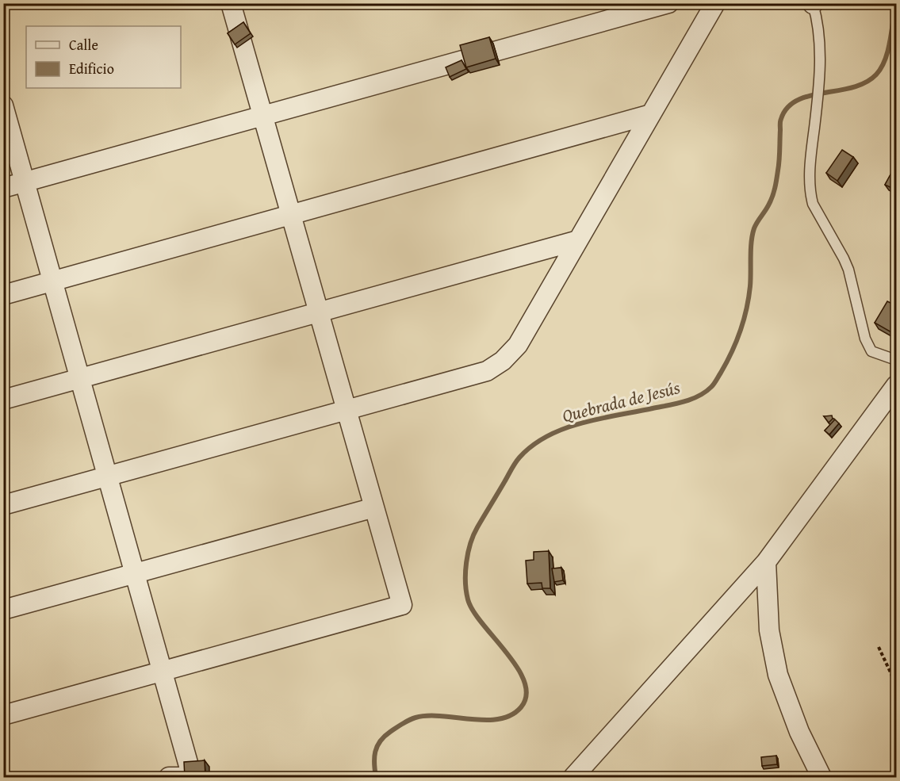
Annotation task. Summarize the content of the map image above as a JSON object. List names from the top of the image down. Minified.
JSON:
{"water":["Quebrada de Jesús"],"legend":["Calle","Edificio"]}
